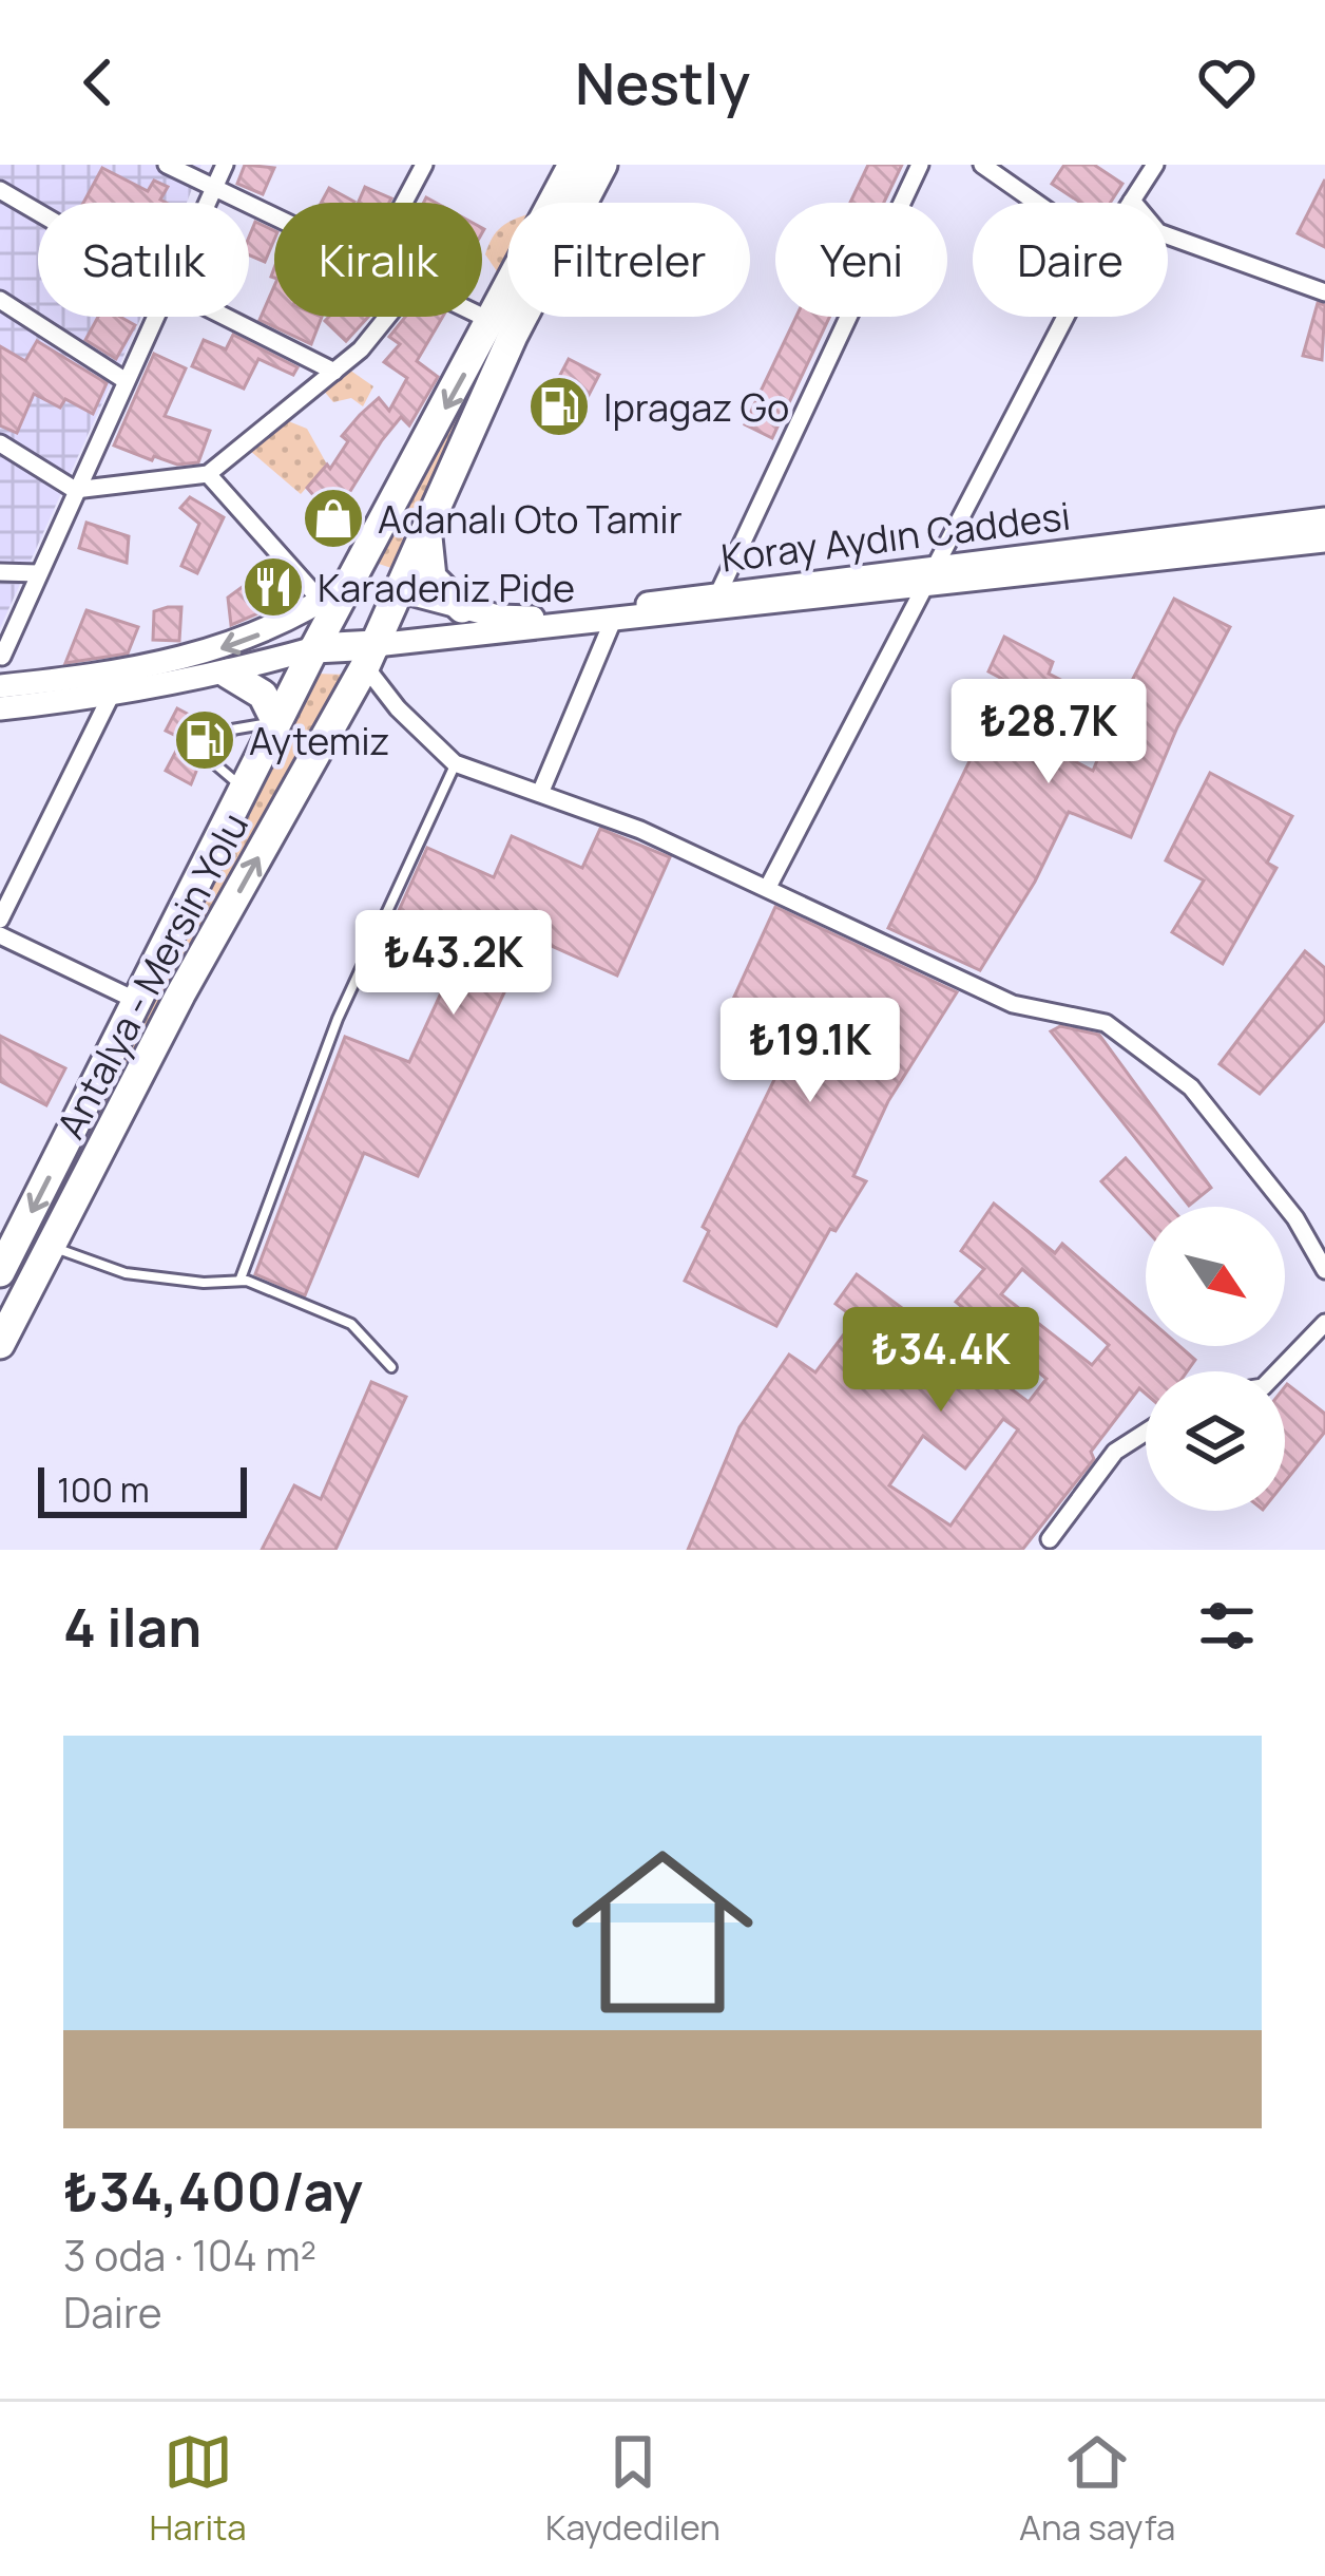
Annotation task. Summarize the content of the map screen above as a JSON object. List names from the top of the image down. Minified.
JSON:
{"streets":{"highway":["Antalya - Mersin Yolu"],"main road":["Koray Aydın Caddesi"]},"crossings":[["Koray Aydın Caddesi","Antalya - Mersin Yolu"]],"places":{"fuel station":["Ipragaz Go","Aytemiz"],"shop":["Adanalı Oto Tamir"],"restaurant":["Karadeniz Pide"]},"scale_bar":"100 m","north":"bottom right","page":{"header":"Nestly","chip":["Satılık","Kiralık","Filtreler","Yeni","Daire"],"price":["₺28.7K","₺43.2K","₺19.1K","₺34.4K"],"scale":"100 m","heading":"4 ilan","list":[{"name":"₺34,400/ay","note":"3 oda · 104 m² · Daire"}],"tabs":["Harita","Kaydedilen","Ana sayfa"]}}
